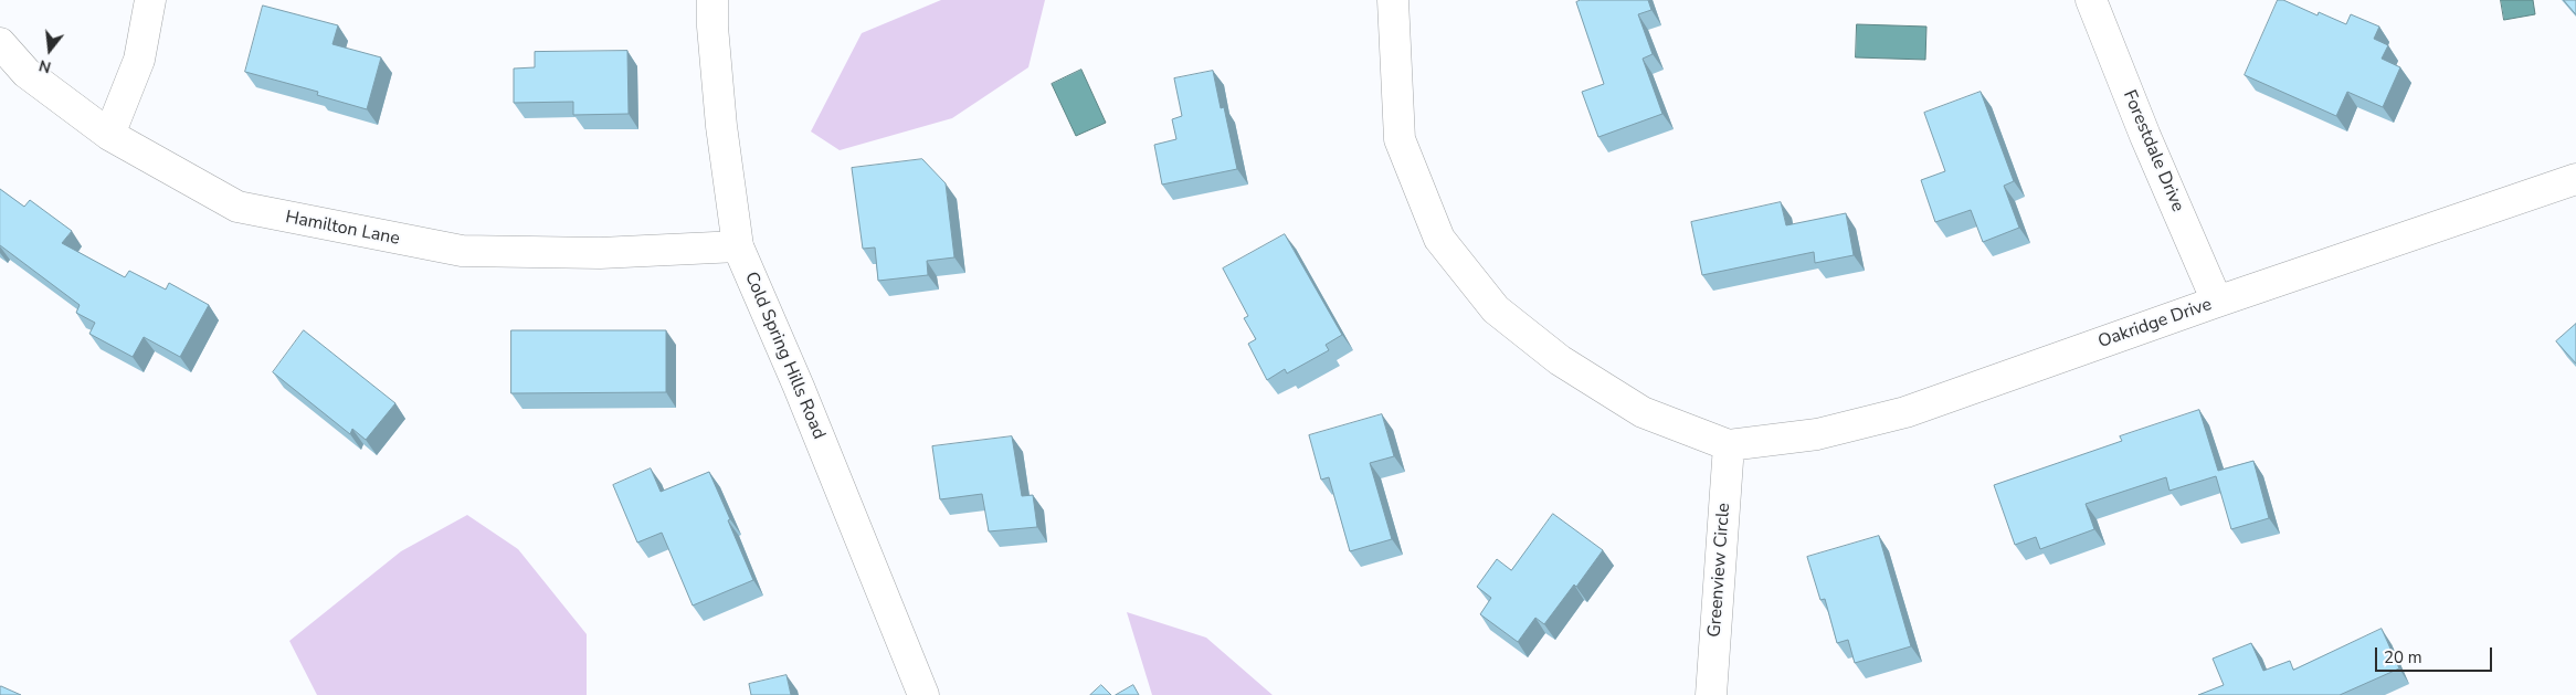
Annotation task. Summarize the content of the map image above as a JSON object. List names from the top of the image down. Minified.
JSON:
{"streets":{"street":["Forestdale Drive","Hamilton Lane","Oakridge Drive","Cold Spring Hills Road","Greenview Circle"]},"crossings":[["Forestdale Drive","Oakridge Drive"],["Hamilton Lane","Cold Spring Hills Road"],["Oakridge Drive","Greenview Circle"]],"scale_bar":"20 m","north":"bottom"}
